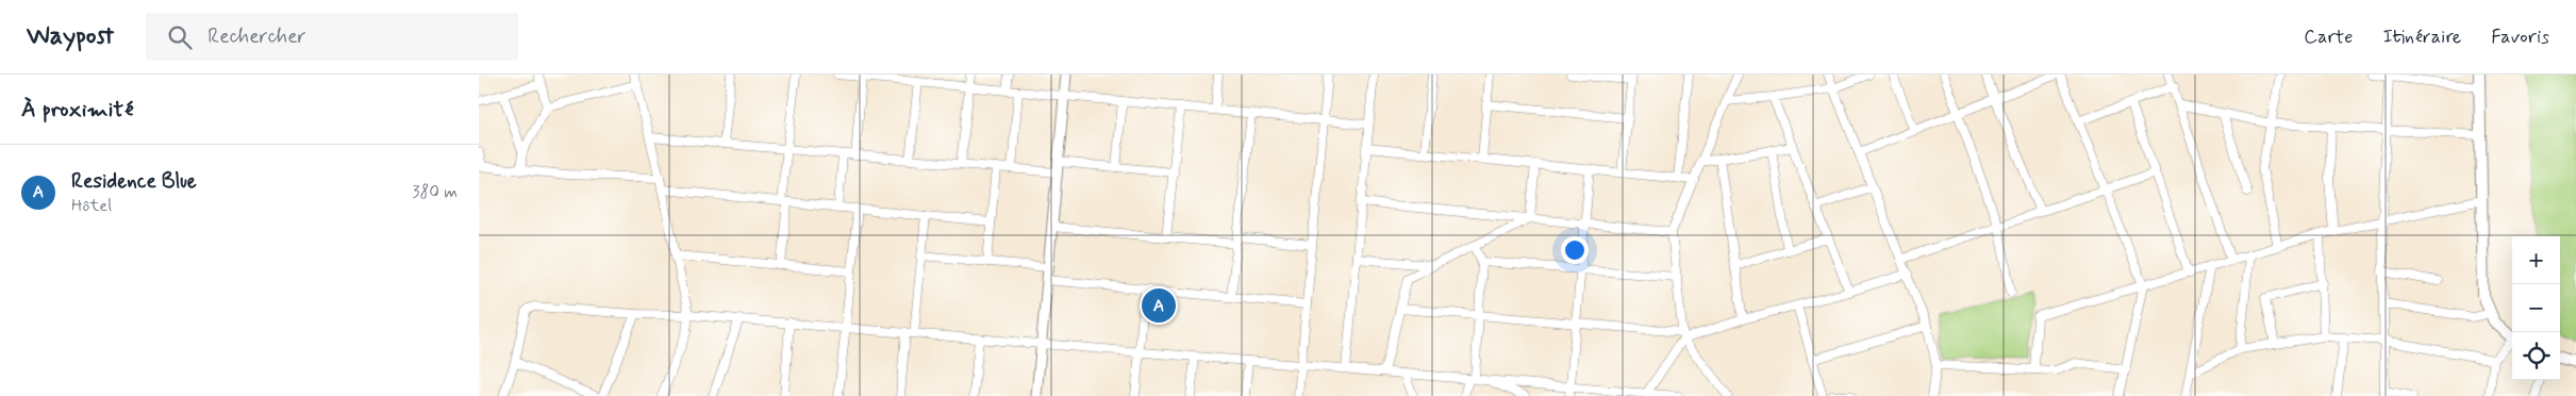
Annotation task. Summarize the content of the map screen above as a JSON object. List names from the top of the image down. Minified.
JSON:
{"page":{"header":"Waypost","search":"Rechercher","nav":["Carte","Itinéraire","Favoris"],"heading":"À proximité","list":[{"mark":"A","name":"Residence Blue","note":"Hôtel","value":"380 m"}],"map_buttons":["+","−"],"pins":"A"}}
